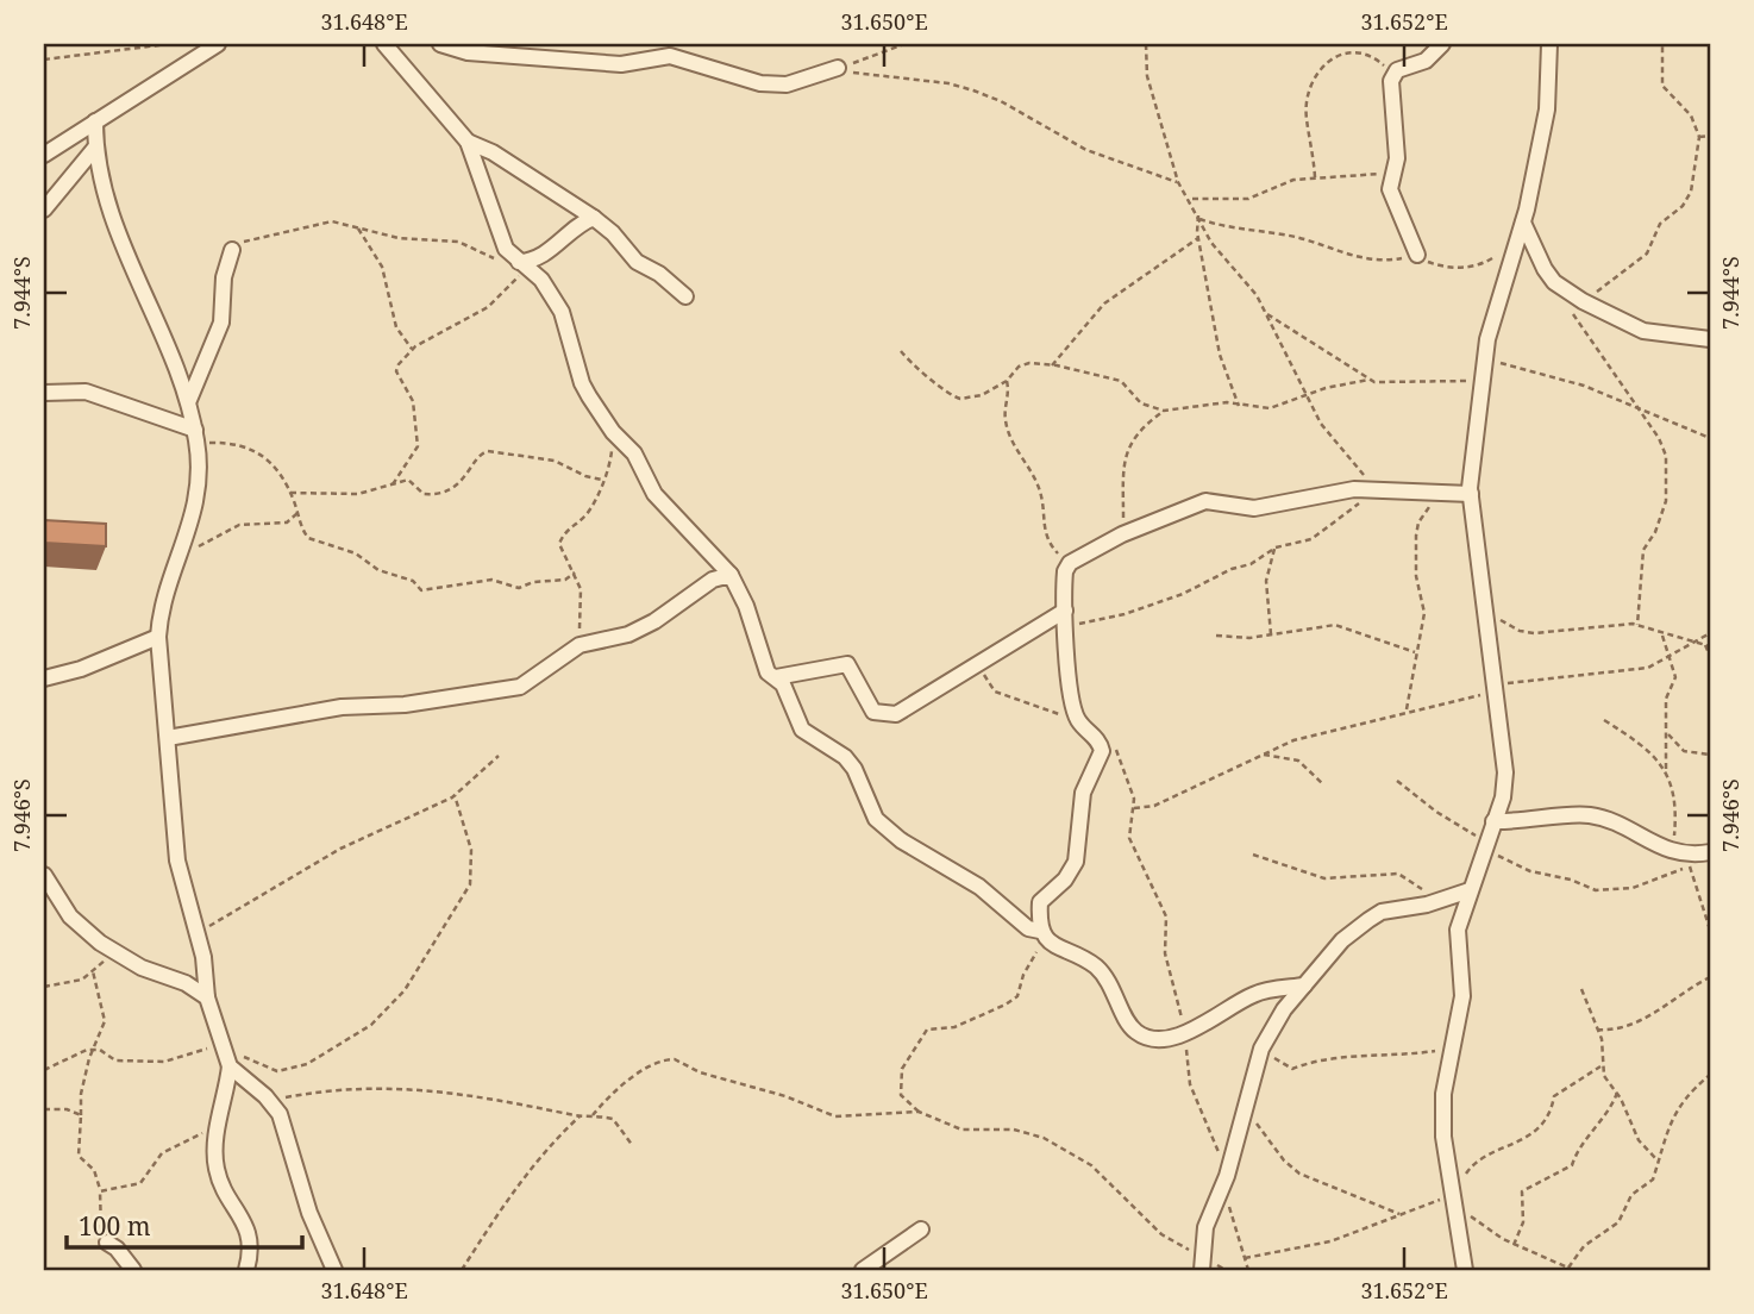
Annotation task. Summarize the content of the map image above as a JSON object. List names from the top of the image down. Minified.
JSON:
{"scale_bar":"100 m","coordinates":["31.648°E","31.650°E","31.652°E","7.944°S","7.946°S"]}
